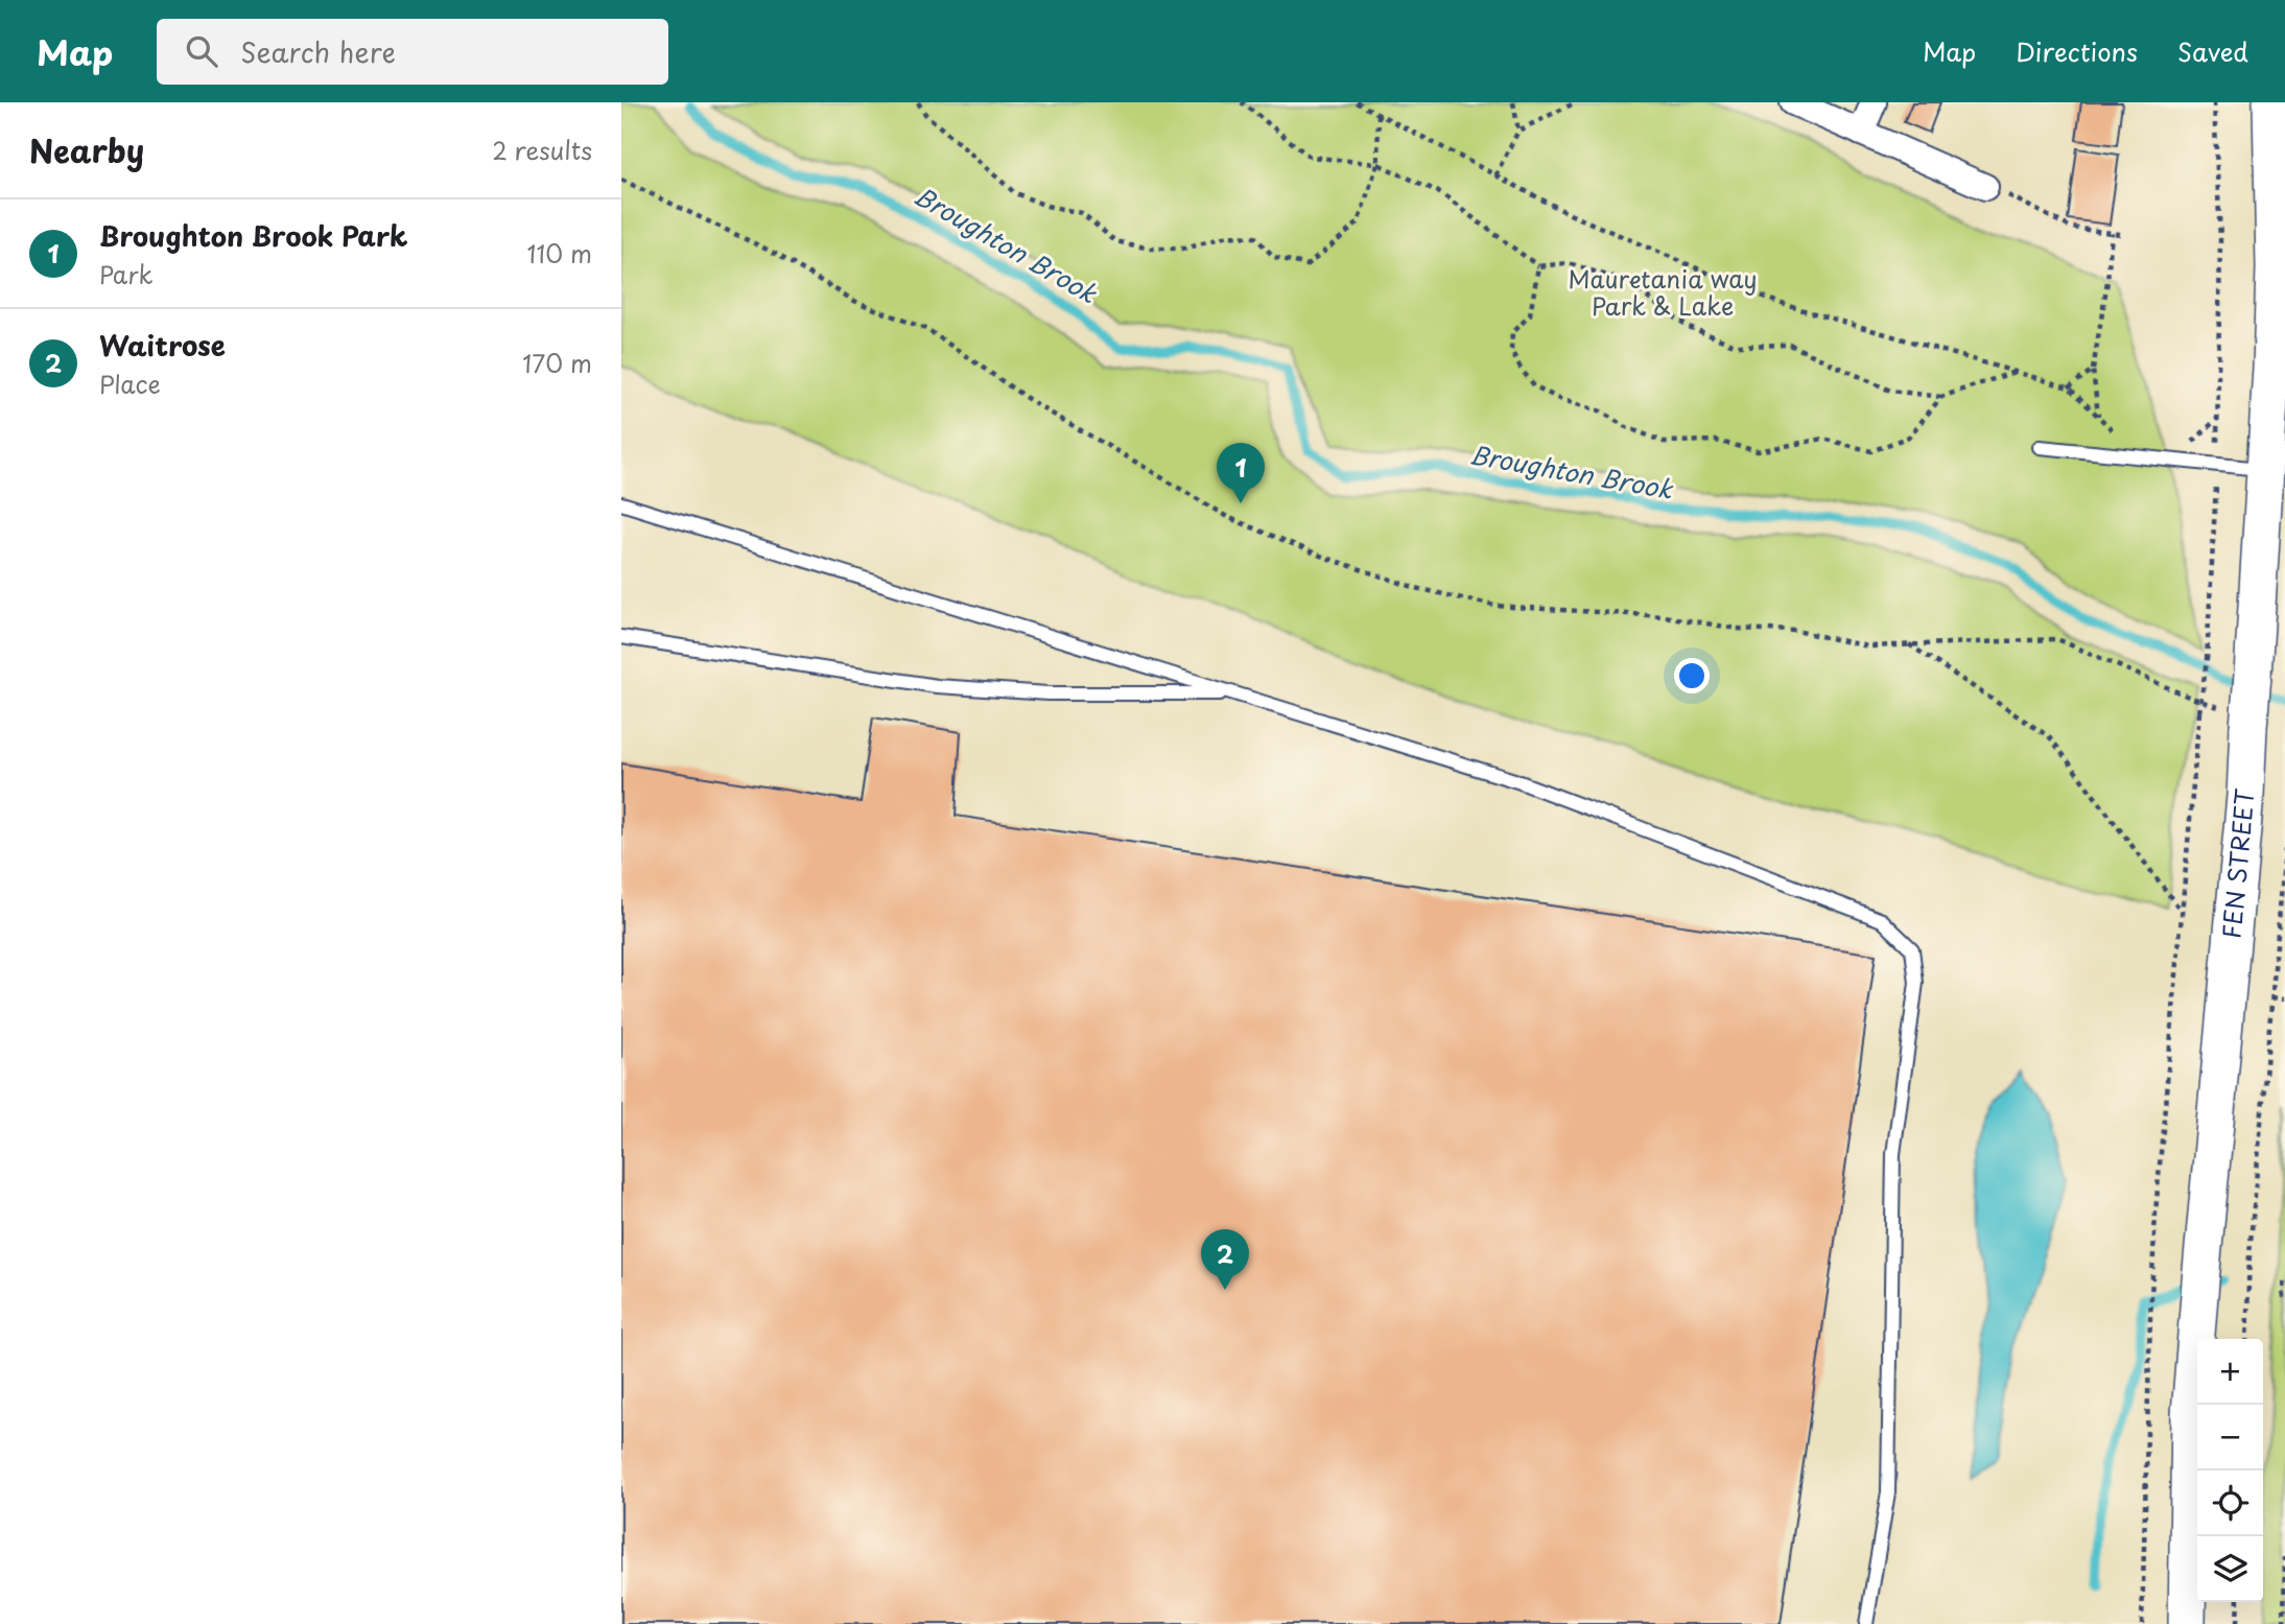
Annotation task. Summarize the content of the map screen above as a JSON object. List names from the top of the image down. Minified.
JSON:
{"streets":{"street":["FEN STREET"]},"water":["Broughton Brook"],"parks":["Mauretania way Park & Lake"],"page":{"header":"Map","search":"Search here","nav":["Map","Directions","Saved"],"heading":["Nearby","2 results"],"list":[{"mark":"1","name":"Broughton Brook Park","note":"Park","value":"110 m"},{"mark":"2","name":"Waitrose","note":"Place","value":"170 m"}],"pins":["1","2"],"map_buttons":["+","−"]}}
